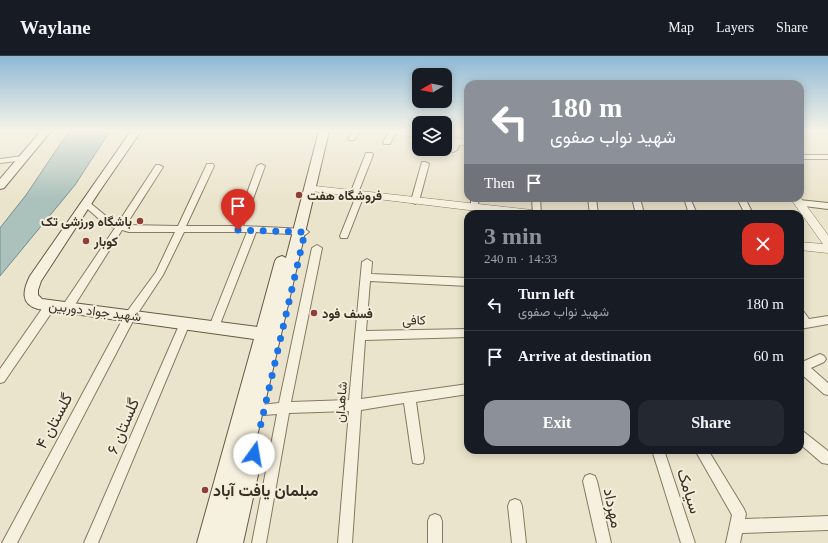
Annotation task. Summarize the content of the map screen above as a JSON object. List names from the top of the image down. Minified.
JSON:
{"streets":{"main road":["شهید جواد دوربین"],"street":["کافی","شاهدان","گلستان ۴","گلستان ۶","سیامک","مهرداد"]},"crossings":[["شهید جواد دوربین","گلستان ۴"],["شهید جواد دوربین","گلستان ۶"],["کافی","شاهدان"]],"places":["فروشگاه هفت","باشگاه ورزشی تک","کوبار","فسف فود","مبلمان یافت آباد"],"north":"left","page":{"header":"Waylane","nav":["Map","Layers","Share"],"turn":["180 m","شهید نواب صفوی"],"then":"Then","heading":["3 min","240 m · 14:33"],"list":[{"name":"Turn left","note":"شهید نواب صفوی","value":"180 m"},{"name":"Arrive at destination","value":"60 m"}],"buttons":["Exit","Share"]}}
